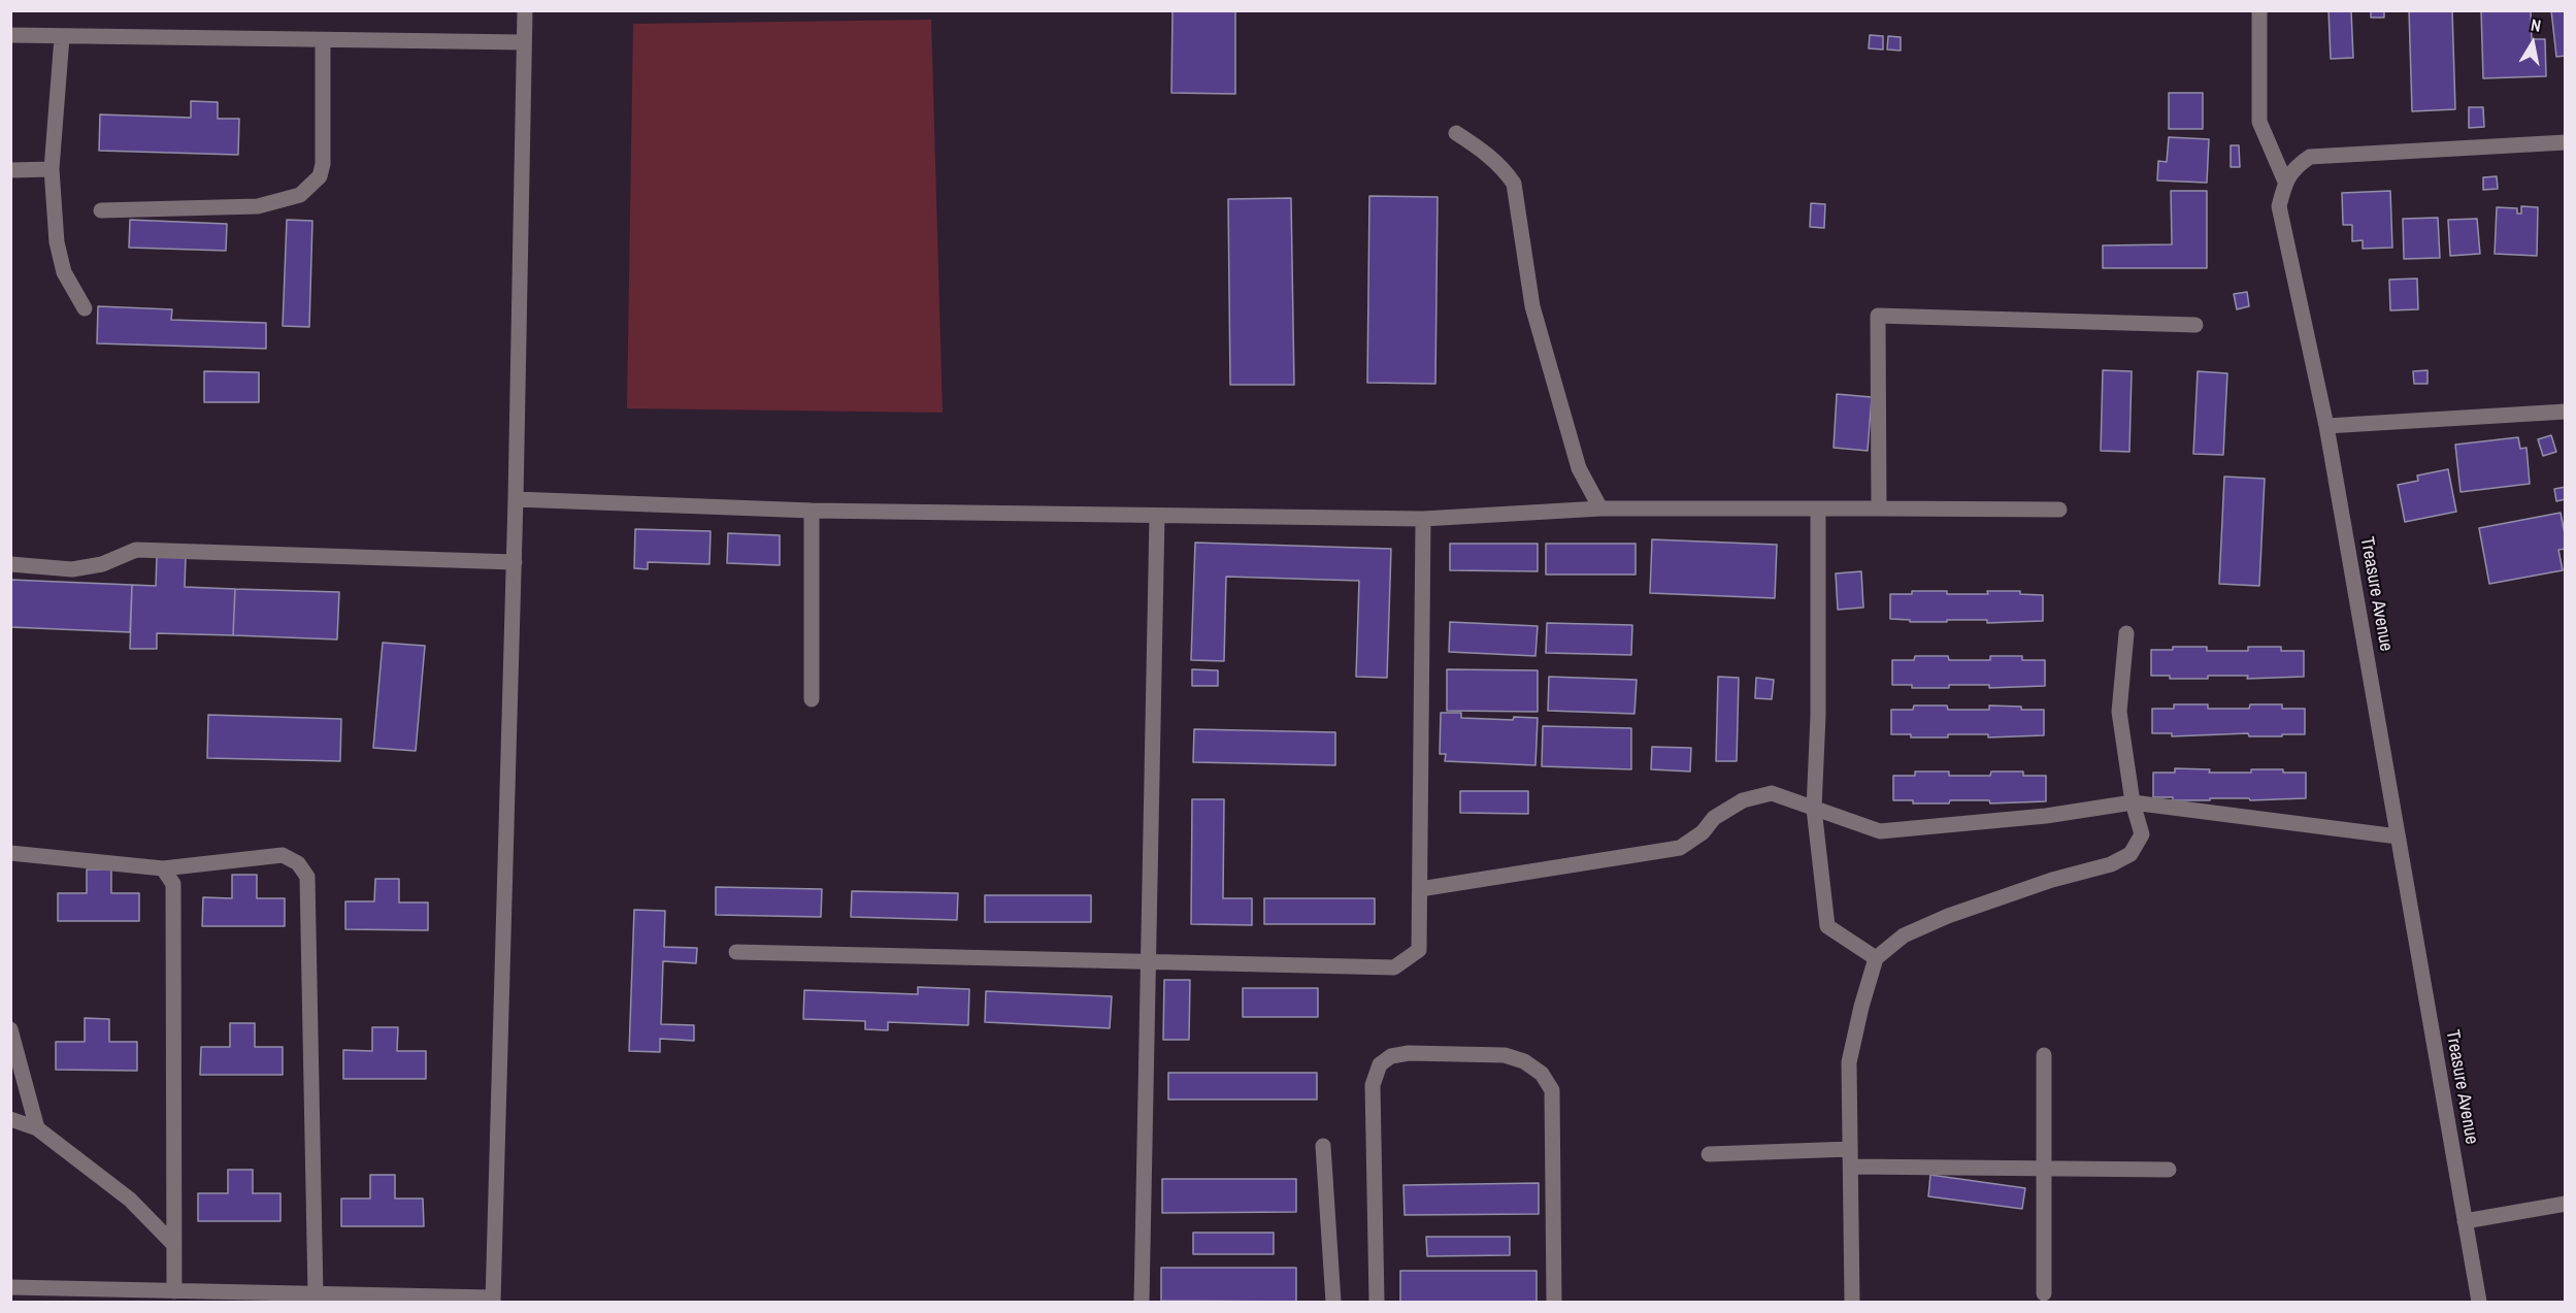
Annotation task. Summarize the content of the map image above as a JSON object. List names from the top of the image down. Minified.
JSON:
{"streets":{"street":["Treasure Avenue"]},"north":"top"}
